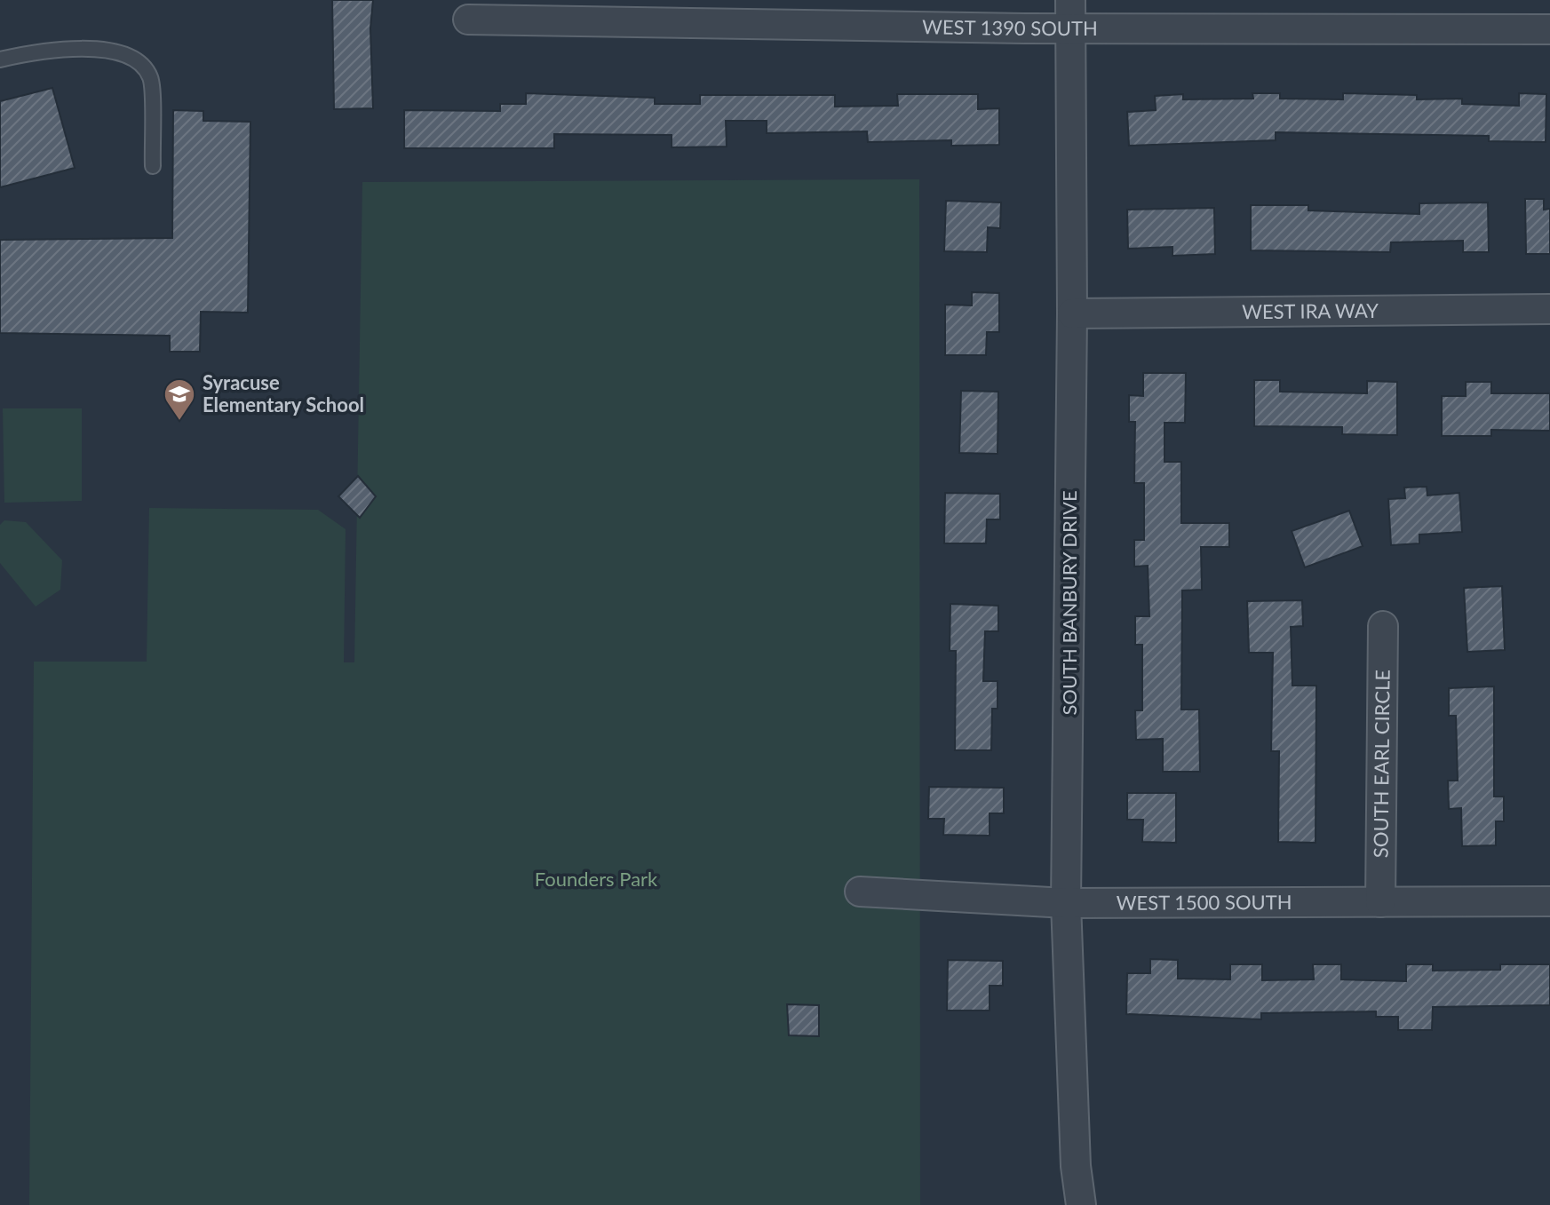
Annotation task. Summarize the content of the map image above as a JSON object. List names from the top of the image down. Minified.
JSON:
{"streets":{"street":["WEST 1390 SOUTH","WEST IRA WAY","SOUTH BANBURY DRIVE","SOUTH EARL CIRCLE","WEST 1500 SOUTH"]},"crossings":[["WEST 1390 SOUTH","SOUTH BANBURY DRIVE"],["WEST IRA WAY","SOUTH BANBURY DRIVE"],["SOUTH BANBURY DRIVE","WEST 1500 SOUTH"],["SOUTH EARL CIRCLE","WEST 1500 SOUTH"]],"parks":["Founders Park"],"places":{"school or university":["Syracuse Elementary School"]}}
